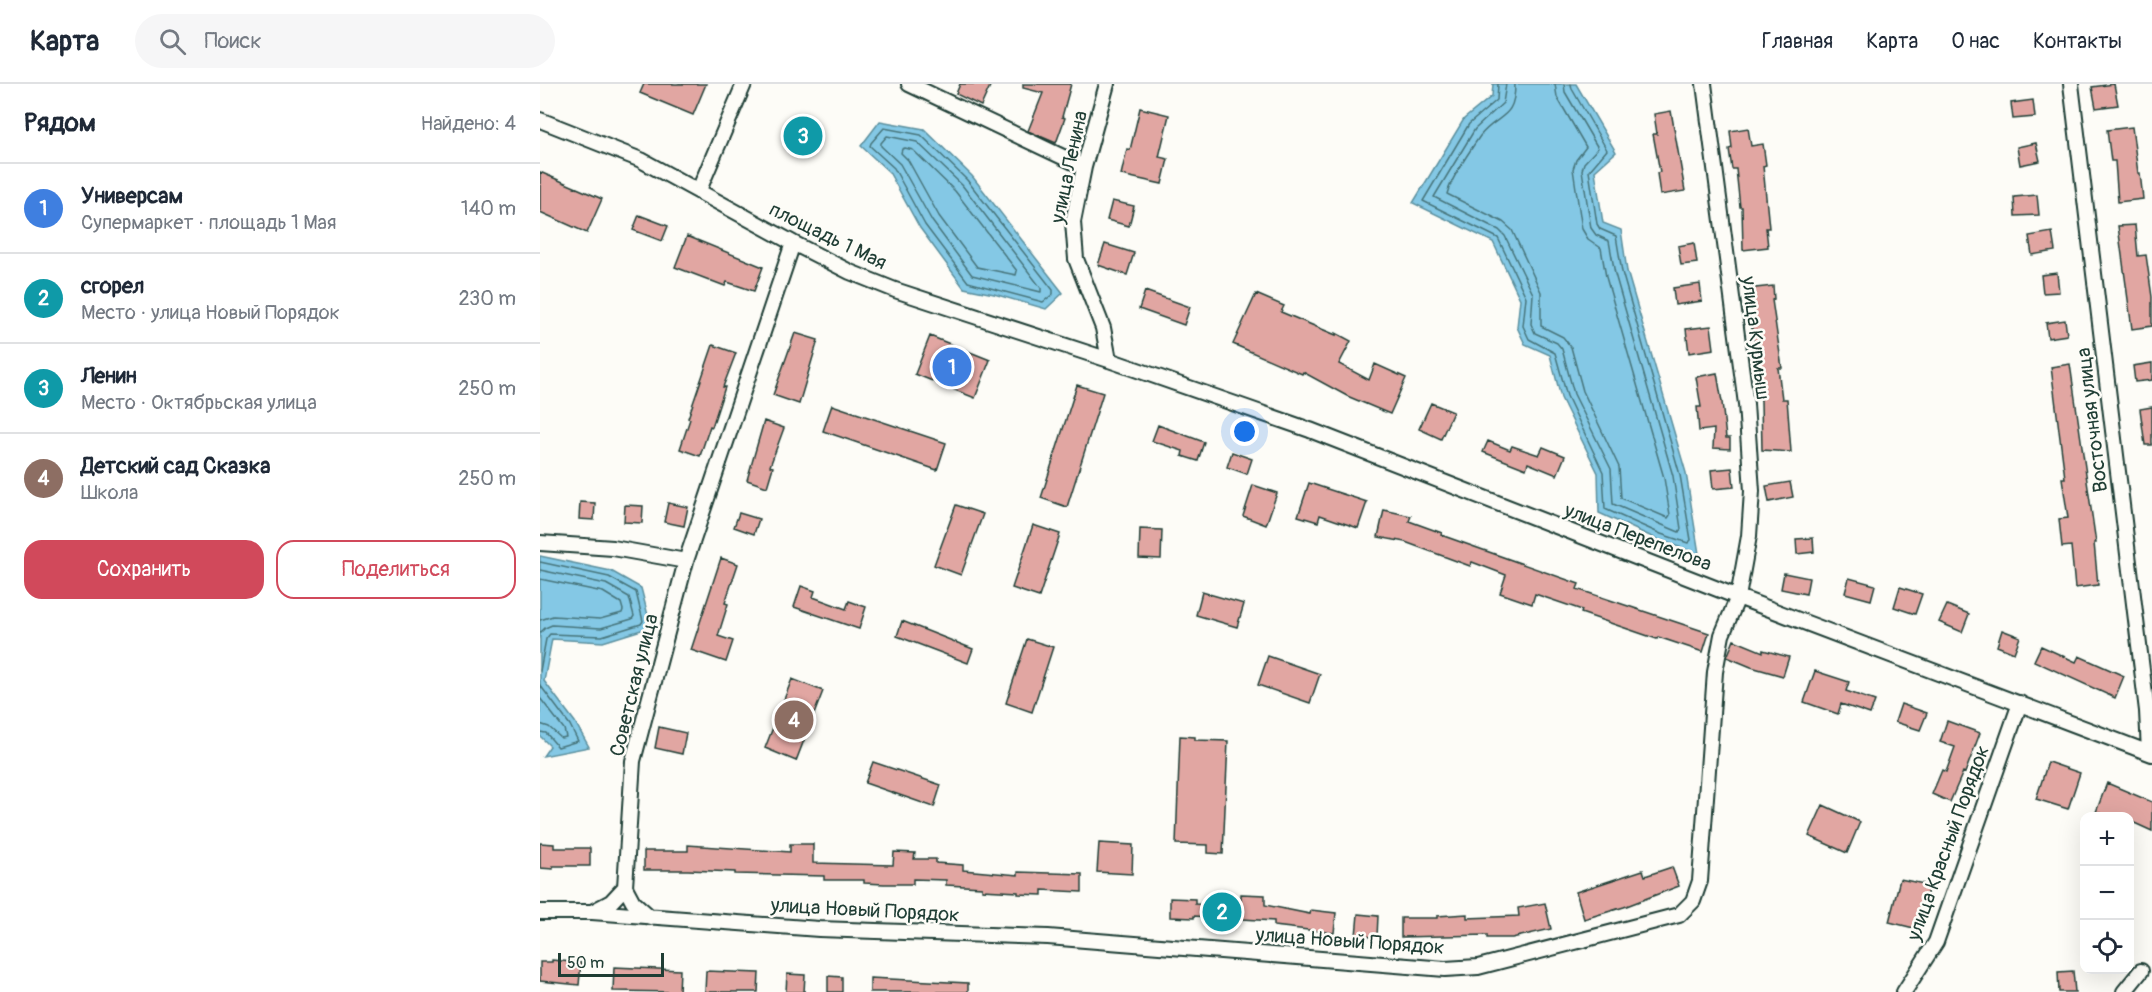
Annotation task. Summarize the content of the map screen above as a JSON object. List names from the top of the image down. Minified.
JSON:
{"streets":{"street":["улица Ленина","площадь 1 Мая","улица Курмыш","Восточная улица","улица Перепелова","Советская улица","улица Красный Порядок","улица Новый Порядок"]},"crossings":[["улица Ленина","площадь 1 Мая"],["улица Ленина","улица Перепелова"],["площадь 1 Мая","улица Перепелова"],["площадь 1 Мая","Советская улица"],["улица Курмыш","улица Перепелова"],["улица Курмыш","улица Новый Порядок"],["Восточная улица","улица Перепелова"],["улица Перепелова","улица Красный Порядок"],["улица Перепелова","улица Новый Порядок"]],"scale_bar":"50 m","page":{"header":"Карта","search":"Поиск","nav":["Главная","Карта","О нас","Контакты"],"heading":["Рядом","Найдено: 4"],"pins":["3","1","4","2"],"list":[{"mark":"1","name":"Универсам","note":"Супермаркет · площадь 1 Мая","value":"140 m"},{"mark":"2","name":"сгорел","note":"Место · улица Новый Порядок","value":"230 m"},{"mark":"3","name":"Ленин","note":"Место · Октябрьская улица","value":"250 m"},{"mark":"4","name":"Детский сад Сказка","note":"Школа","value":"250 m"}],"buttons":["Сохранить","Поделиться"],"map_buttons":["+","−"],"scale":"50 m"}}
